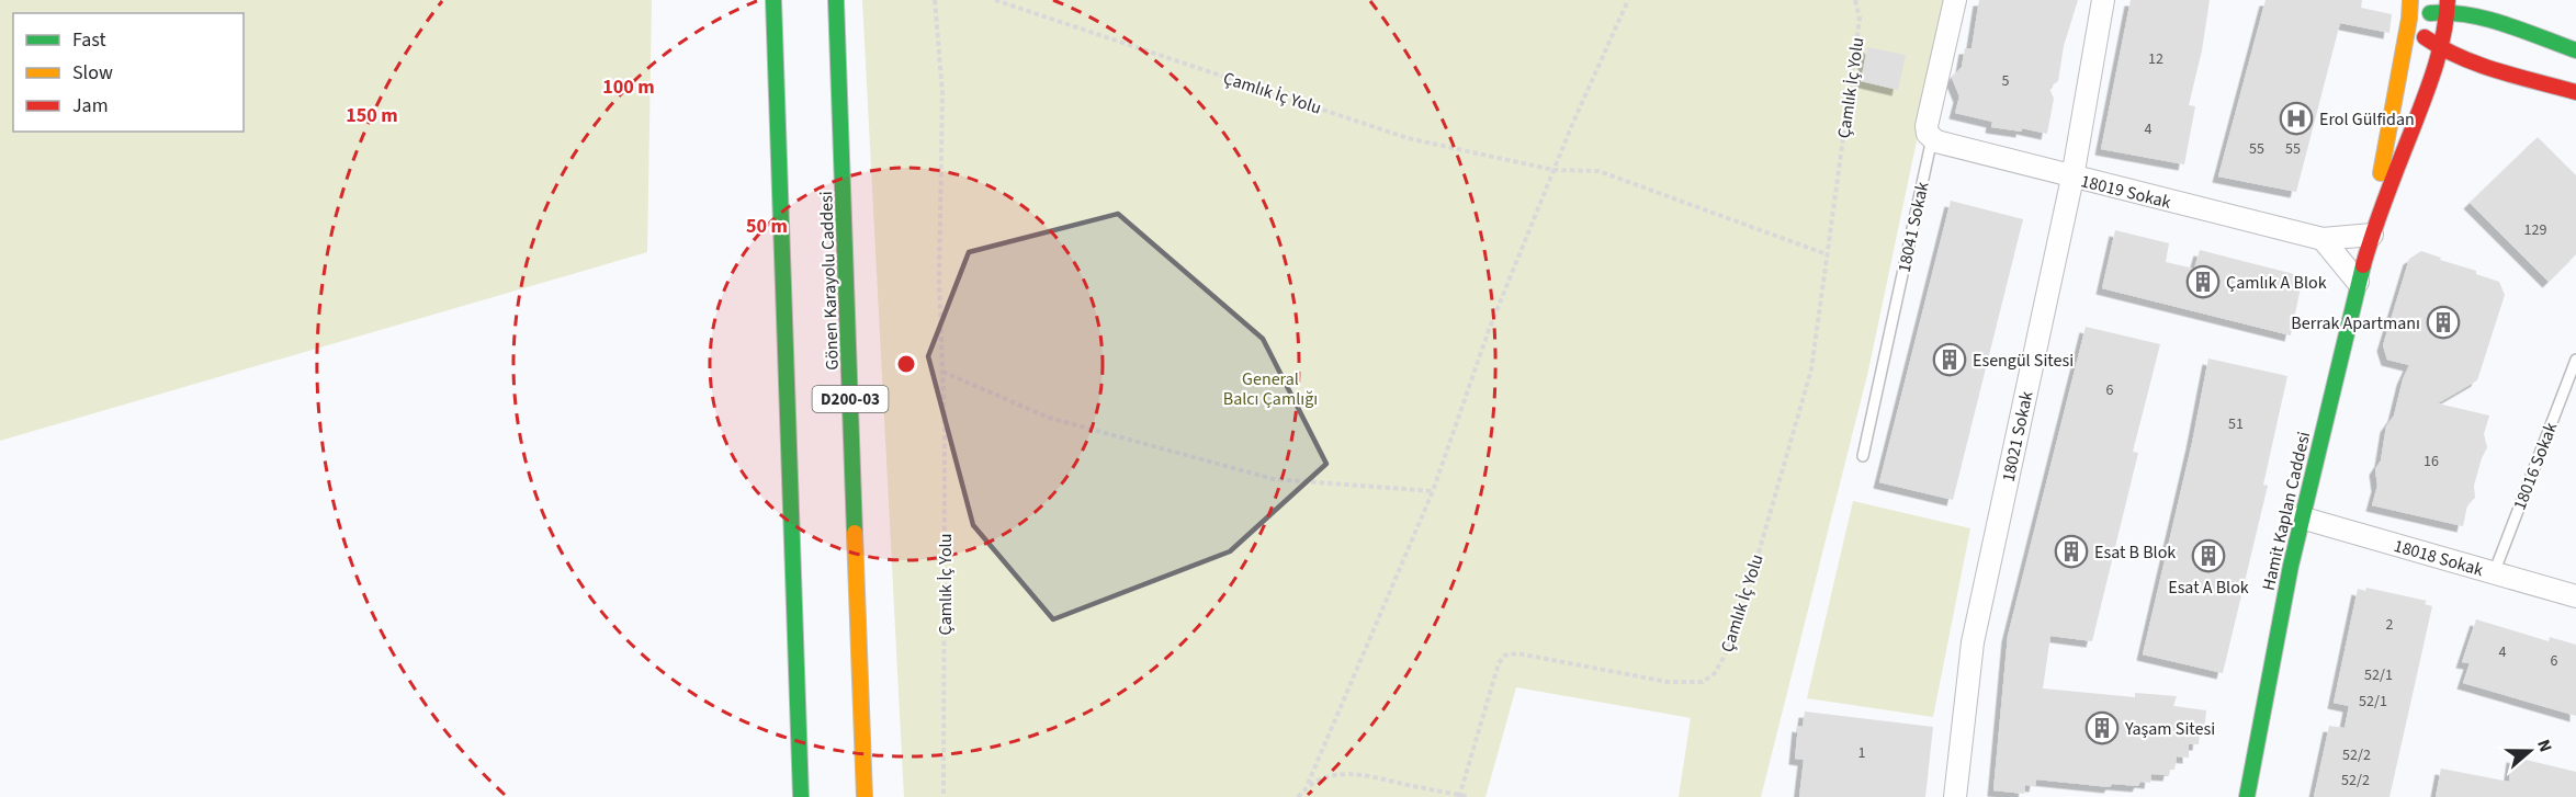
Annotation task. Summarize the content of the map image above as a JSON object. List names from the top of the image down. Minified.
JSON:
{"streets":{"main road":["Gönen Karayolu Caddesi","D200-03","Hamit Kaplan Caddesi"],"street":["18019 Sokak","18041 Sokak","18021 Sokak","18018 Sokak"],"lane":["18016 Sokak"],"path":["Çamlık İç Yolu"]},"crossings":[["18019 Sokak","18041 Sokak"],["18019 Sokak","18021 Sokak"],["18019 Sokak","Hamit Kaplan Caddesi"],["18016 Sokak","18018 Sokak"],["Hamit Kaplan Caddesi","18018 Sokak"]],"parks":["General Balcı Çamlığı"],"places":{"hospital":["Erol Gülfidan"],"building":["Çamlık A Blok","Berrak Apartmanı","Esengül Sitesi","Esat B Blok","Esat A Blok","Yaşam Sitesi"]},"house_numbers":["12","5","4","55","55","129","6","51","16","2","4","6","52/1","52/1","1","52/2","52/2"],"legend":["Fast","Slow","Jam"],"north":"right","rings":["100 m","150 m","50 m"]}
